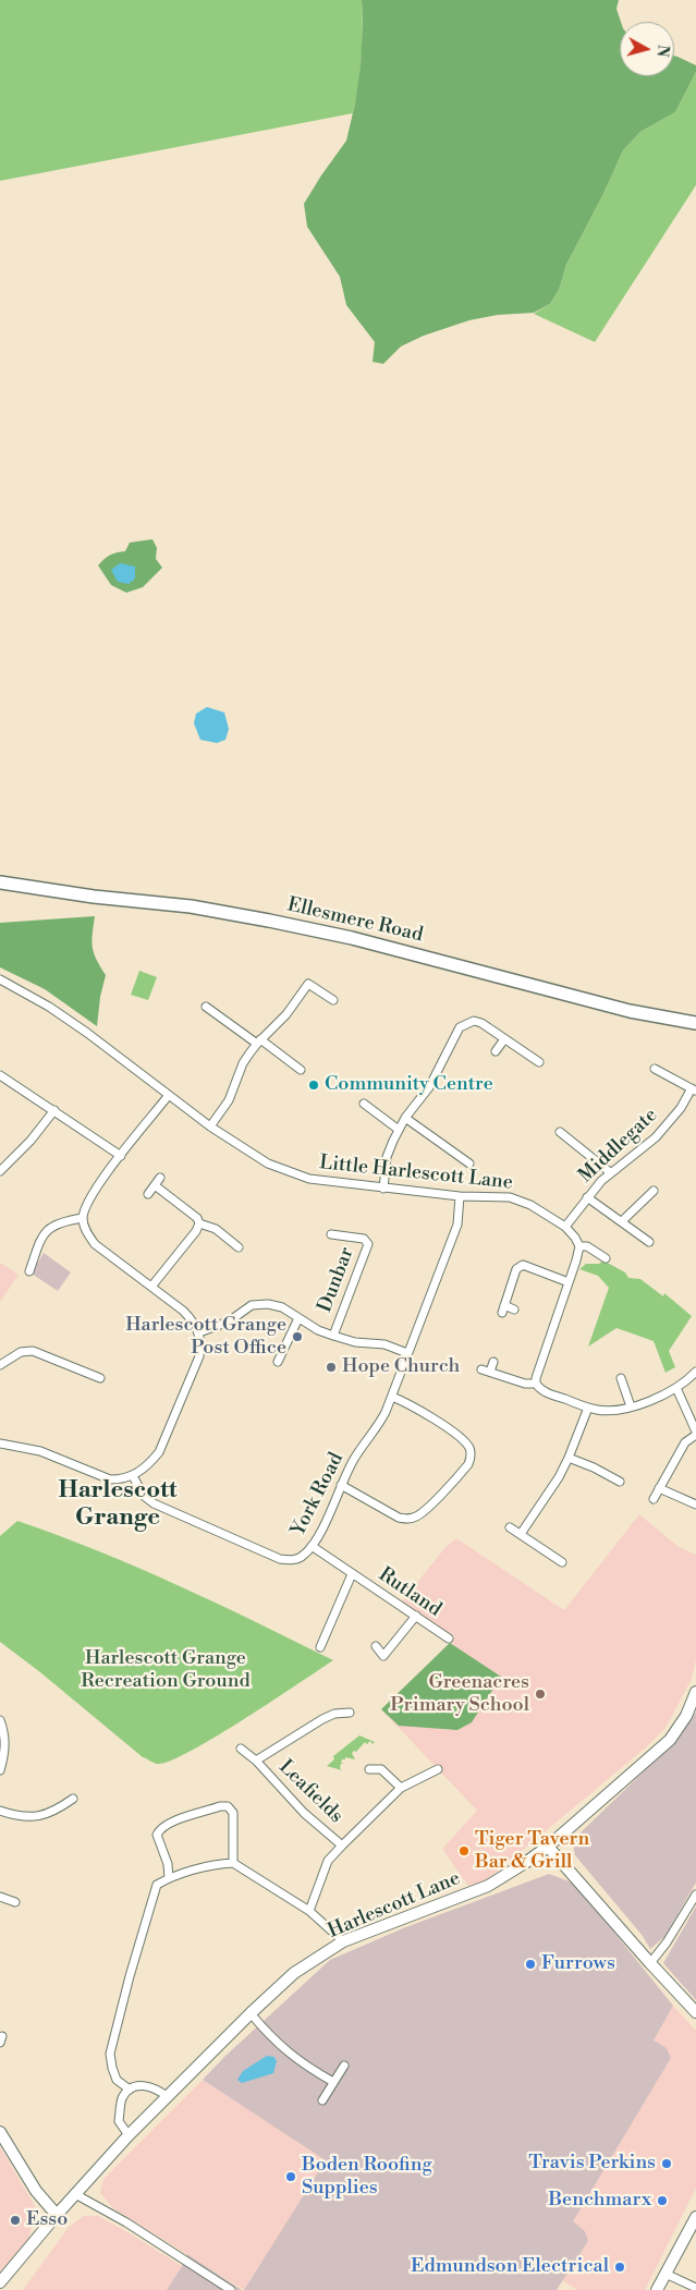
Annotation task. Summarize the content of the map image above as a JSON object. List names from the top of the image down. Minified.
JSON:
{"streets":{"main road":["Ellesmere Road"],"street":["Middlegate","Little Harlescott Lane","Dunbar","York Road","Rutland","Leafields","Harlescott Lane"]},"crossings":[["Middlegate","Little Harlescott Lane"],["Little Harlescott Lane","York Road"],["York Road","Rutland"]],"districts":["Harlescott Grange"],"parks":["Harlescott Grange Recreation Ground"],"places":["Community Centre","Harlescott Grange Post Office","Hope Church","Greenacres Primary School","Tiger Tavern Bar & Grill","Furrows","Travis Perkins","Boden Roofing Supplies","Benchmarx","Esso","Edmundson Electrical"],"north":"right"}
